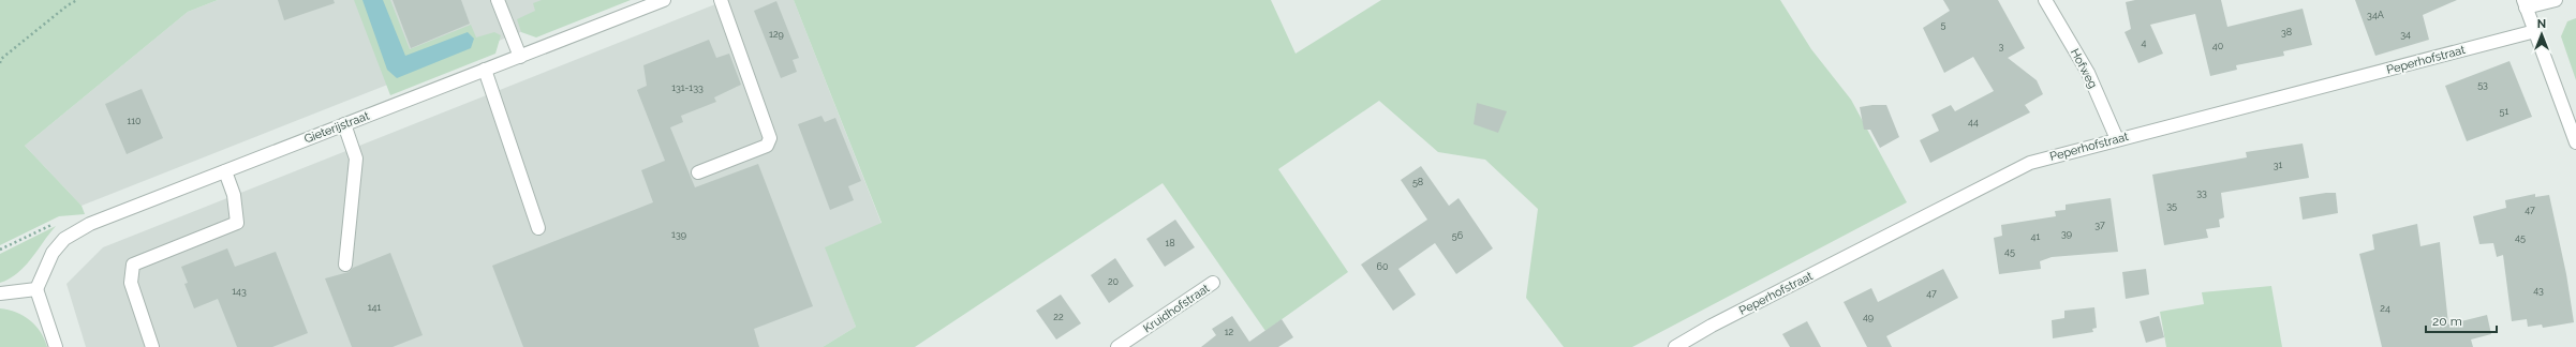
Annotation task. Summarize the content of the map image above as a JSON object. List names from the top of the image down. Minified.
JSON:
{"streets":{"street":["Peperhofstraat","Hofweg","Gieterijstraat","Kruidhofstraat"]},"crossings":[["Peperhofstraat","Hofweg"]],"house_numbers":["34A","5","38","129","34","4","3","40","53","131-133","51","110","44","31","58","33","35","47","37","39","139","56","41","45","18","45","60","20","43","143","47","141","24","22","49","12"],"scale_bar":"20 m","north":"top"}
